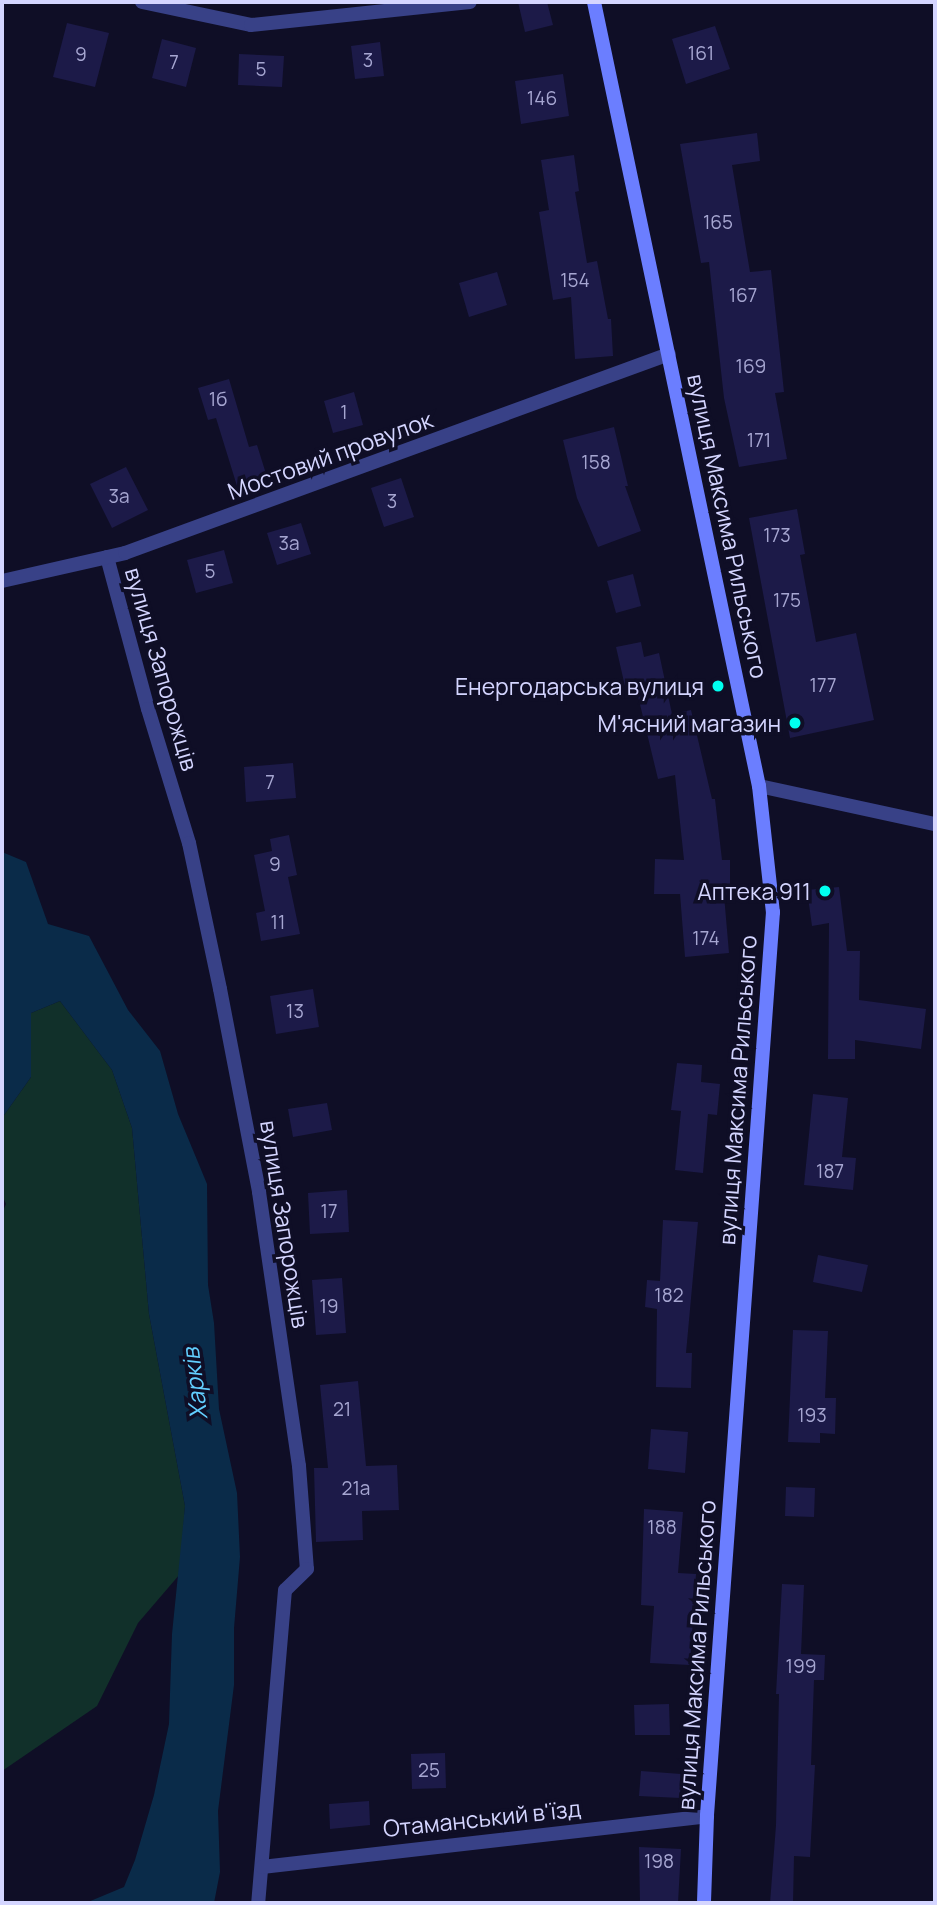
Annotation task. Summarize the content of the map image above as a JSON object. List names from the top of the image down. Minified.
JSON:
{"streets":{"main road":["вулиця Максима Рильського"],"street":["Мостовий провулок","вулиця Запорожців","Отаманський в'їзд"]},"crossings":[["Мостовий провулок","вулиця Максима Рильського"],["Мостовий провулок","вулиця Запорожців"],["вулиця Максима Рильського","Отаманський в'їзд"],["вулиця Запорожців","Отаманський в'їзд"]],"water":["Харків"],"places":["Енергодарська вулиця","М'ясний магазин","Аптека 911"],"house_numbers":["161","9","3","7","5","146","165","154","167","169","1б","1","171","158","3а","3","173","3а","5","175","177","7","9","11","174","13","187","17","182","19","21","193","21а","188","199","25","198"]}
